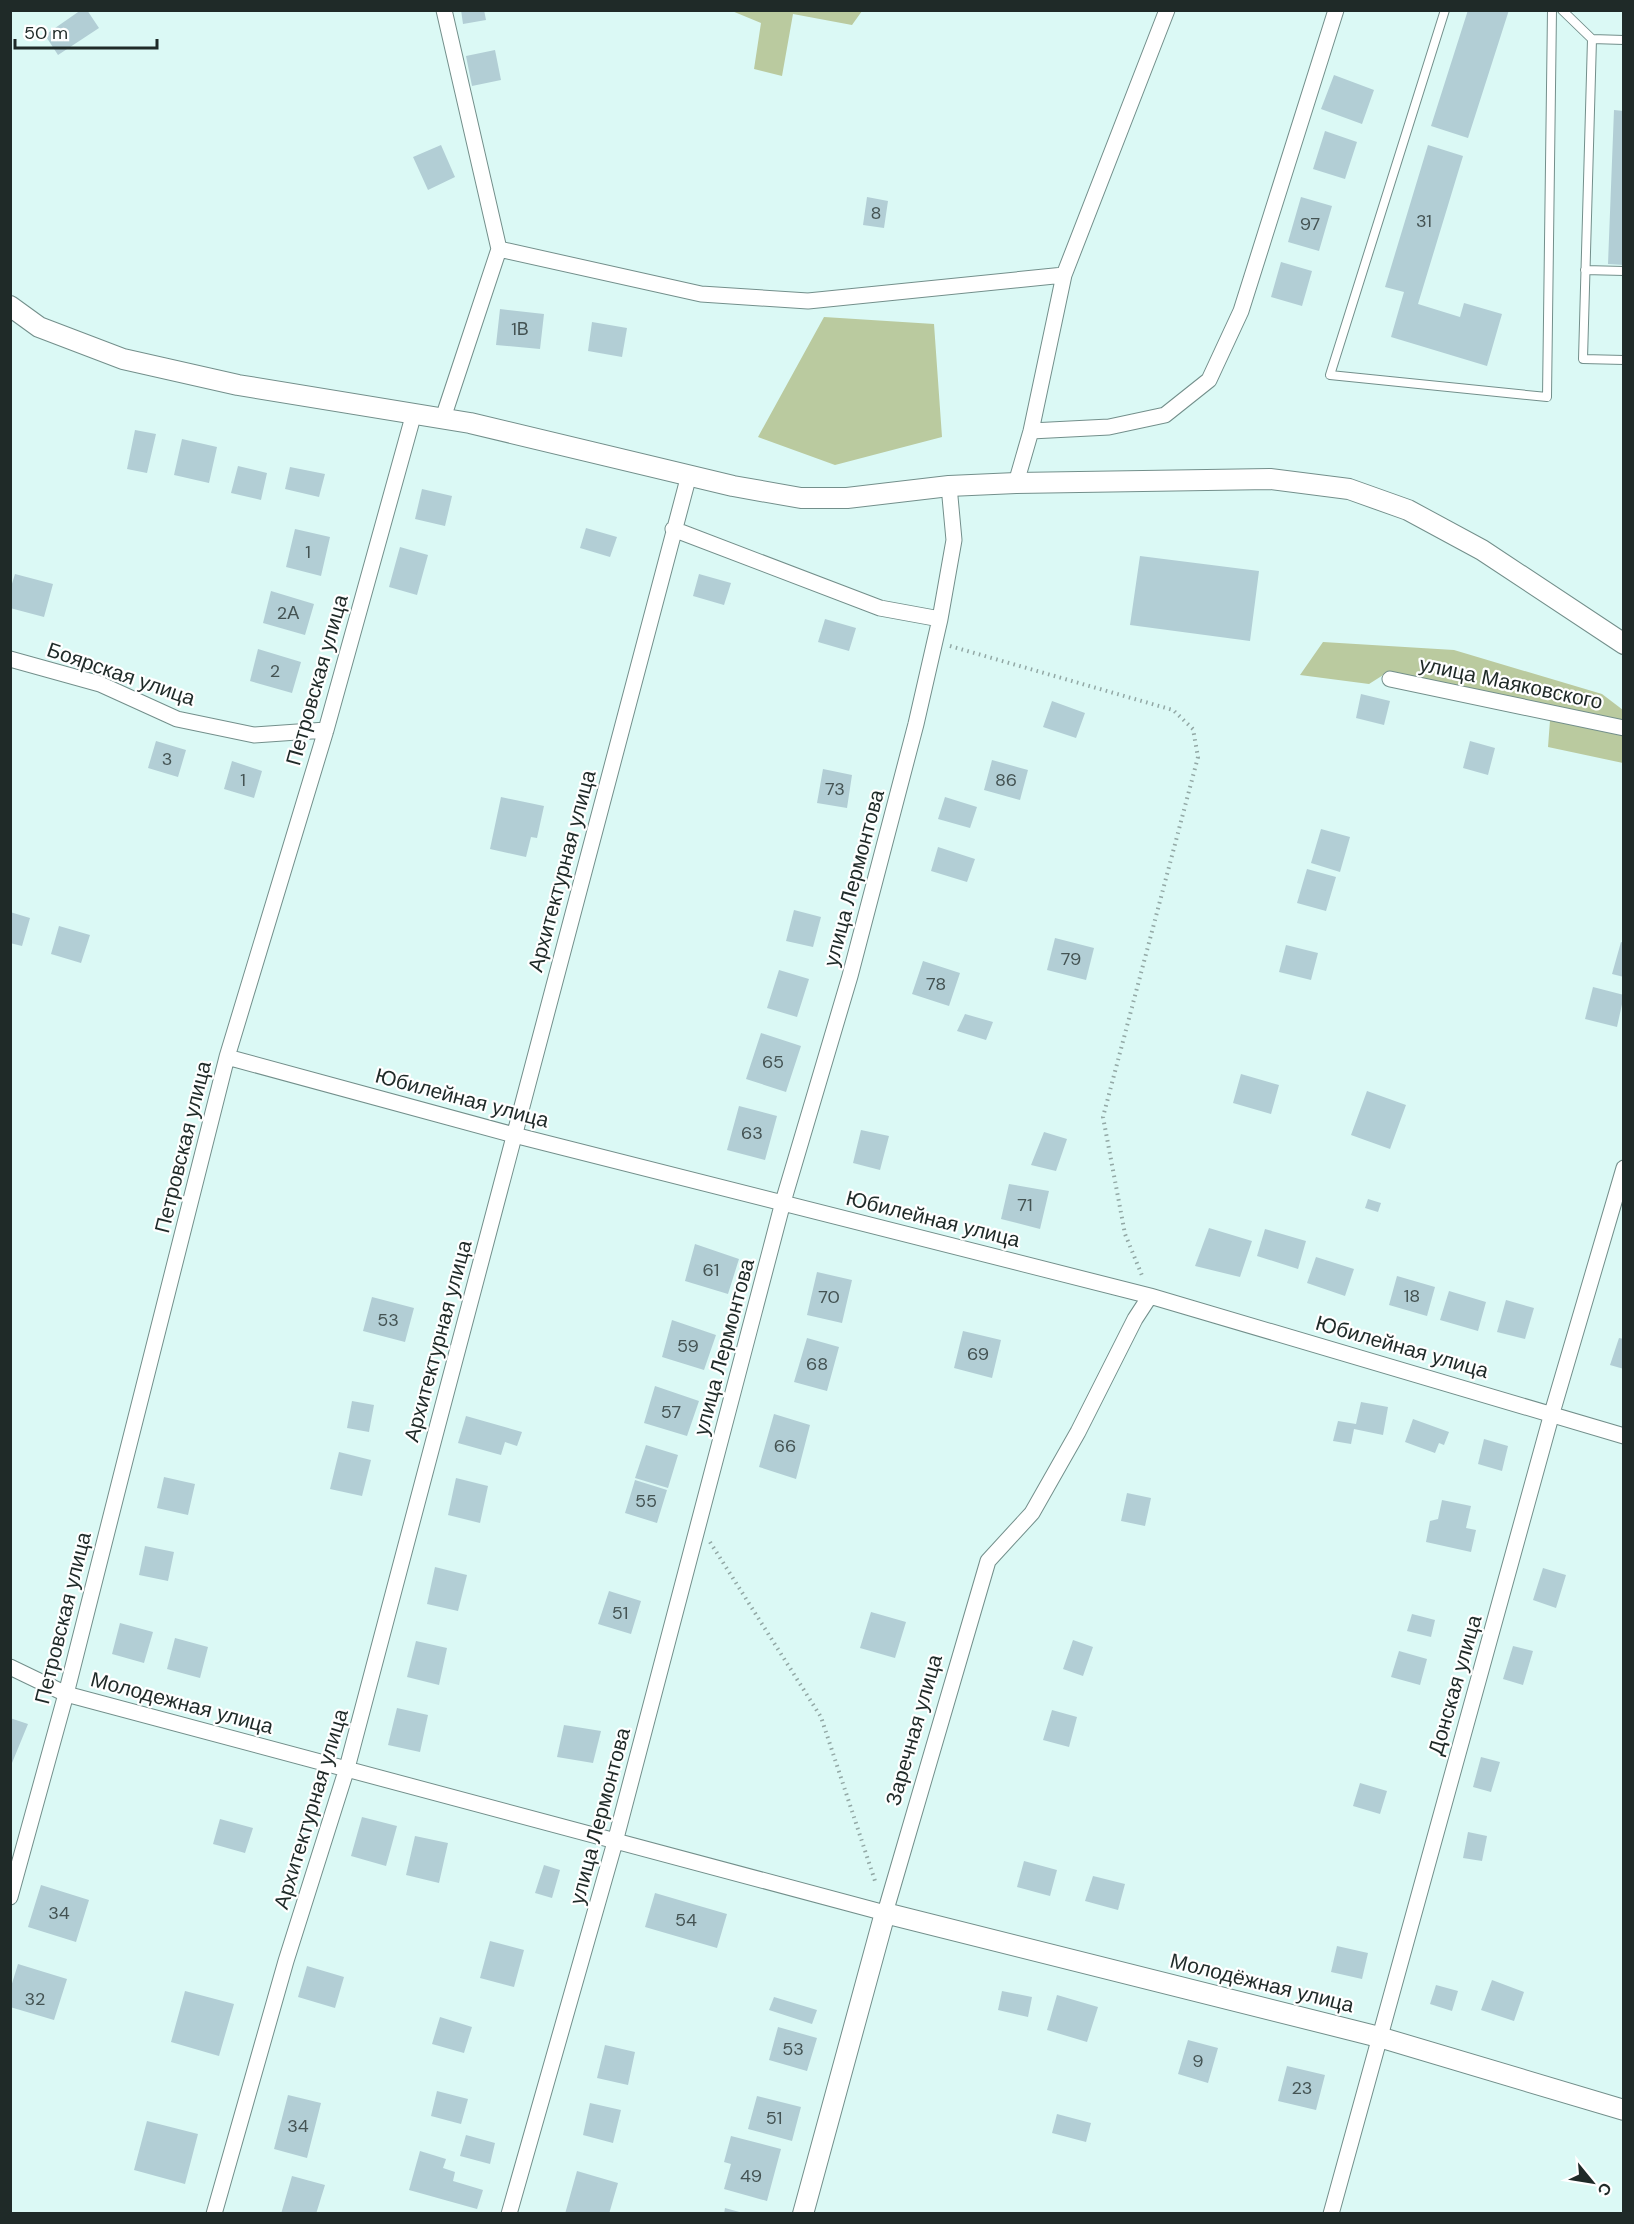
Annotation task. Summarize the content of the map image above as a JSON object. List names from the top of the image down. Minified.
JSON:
{"streets":{"street":["Боярская улица","Петровская улица","улица Маяковского","Архитектурная улица","улица Лермонтова","Юбилейная улица","Донская улица","Молодежная улица","Заречная улица","Молодёжная улица"]},"crossings":[["Боярская улица","Петровская улица"],["Петровская улица","Юбилейная улица"],["Петровская улица","Молодежная улица"],["Архитектурная улица","Юбилейная улица"],["Архитектурная улица","Молодежная улица"],["улица Лермонтова","Юбилейная улица"],["улица Лермонтова","Молодежная улица"],["Юбилейная улица","Донская улица"],["Юбилейная улица","Заречная улица"],["Донская улица","Молодёжная улица"],["Молодежная улица","Заречная улица"],["Молодежная улица","Молодёжная улица"],["Заречная улица","Молодёжная улица"]],"house_numbers":["8","31","97","1В","1","2А","2","3","1","86","73","79","78","65","63","71","61","18","70","53","59","69","68","57","66","55","51","34","54","32","53","9","23","51","34","49"],"scale_bar":"50 m","north":"bottom right"}
